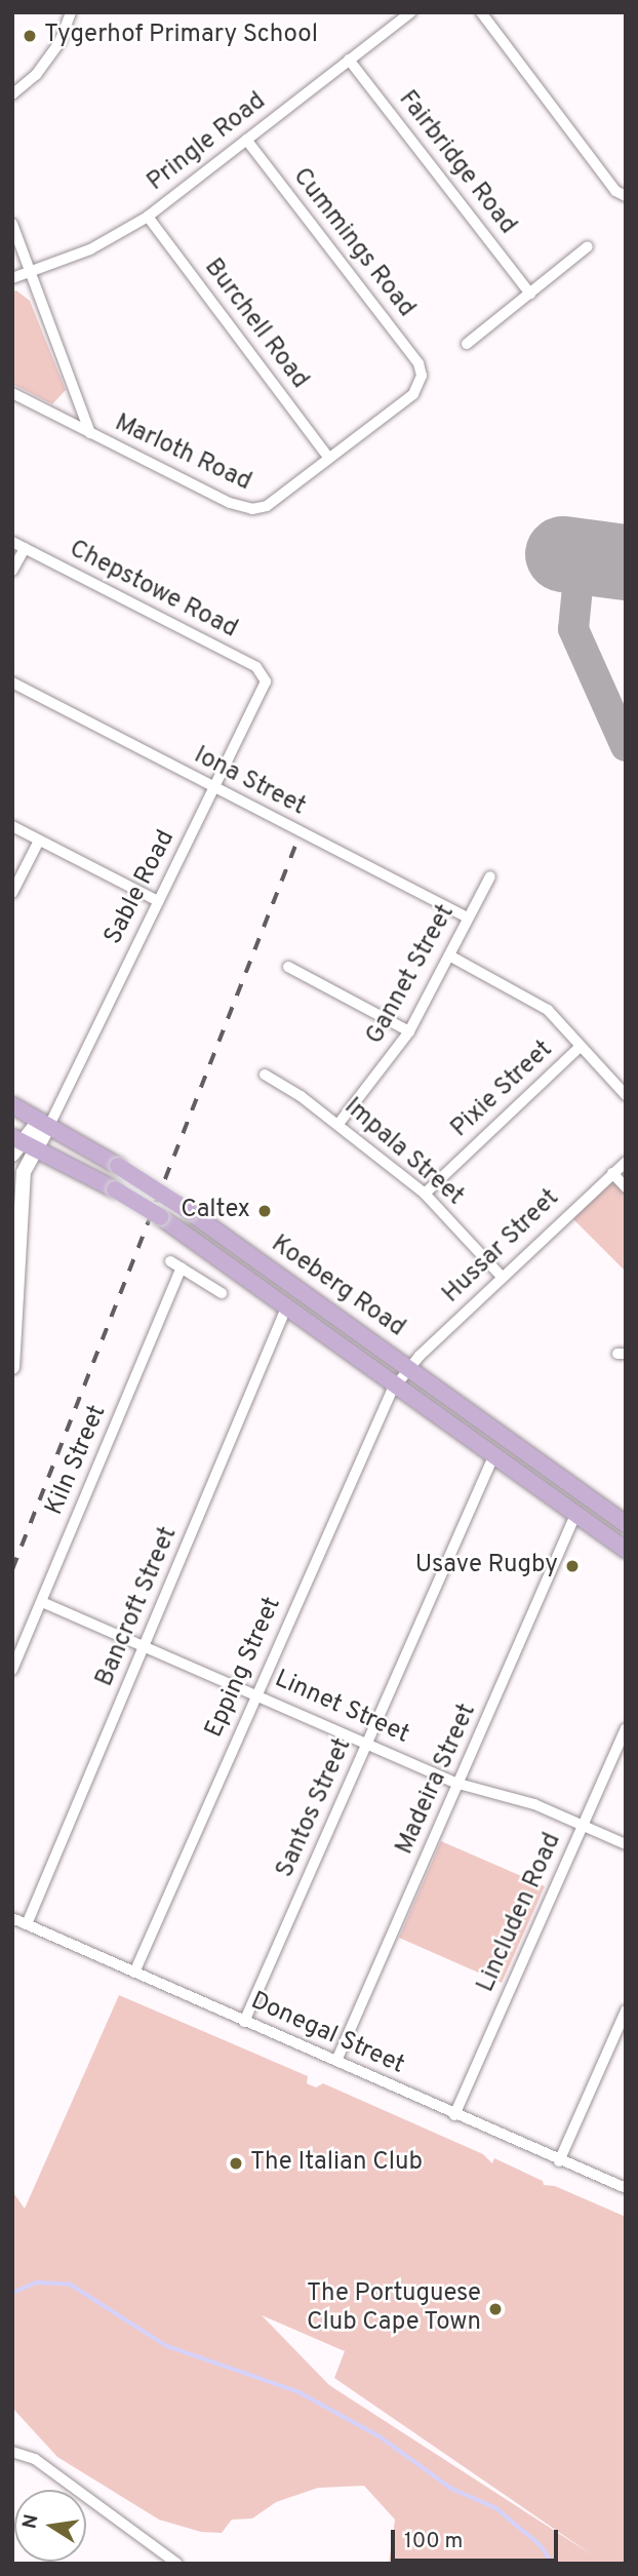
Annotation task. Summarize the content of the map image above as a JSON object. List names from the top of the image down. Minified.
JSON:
{"streets":{"main road":["Koeberg Road"],"street":["Pringle Road","Fairbridge Road","Cummings Road","Burchell Road","Marloth Road","Chepstowe Road","Iona Street","Sable Road","Gannet Street","Pixie Street","Impala Street","Hussar Street","Kiln Street","Bancroft Street","Epping Street","Linnet Street","Madeira Street","Santos Street","Lincluden Road","Donegal Street"]},"crossings":[["Pringle Road","Fairbridge Road"],["Pringle Road","Cummings Road"],["Pringle Road","Burchell Road"],["Cummings Road","Marloth Road"],["Burchell Road","Marloth Road"],["Chepstowe Road","Sable Road"],["Iona Street","Sable Road"],["Iona Street","Gannet Street"],["Sable Road","Koeberg Road"],["Gannet Street","Impala Street"],["Pixie Street","Impala Street"],["Impala Street","Hussar Street"],["Hussar Street","Koeberg Road"],["Hussar Street","Epping Street"],["Koeberg Road","Bancroft Street"],["Koeberg Road","Epping Street"],["Koeberg Road","Madeira Street"],["Koeberg Road","Santos Street"],["Kiln Street","Linnet Street"],["Bancroft Street","Linnet Street"],["Bancroft Street","Donegal Street"],["Epping Street","Linnet Street"],["Epping Street","Donegal Street"],["Linnet Street","Madeira Street"],["Linnet Street","Santos Street"],["Linnet Street","Lincluden Road"],["Madeira Street","Donegal Street"],["Santos Street","Donegal Street"],["Lincluden Road","Donegal Street"]],"places":["Tygerhof Primary School","Caltex","Usave Rugby","The Italian Club","The Portuguese Club Cape Town"],"scale_bar":"100 m","north":"left"}
